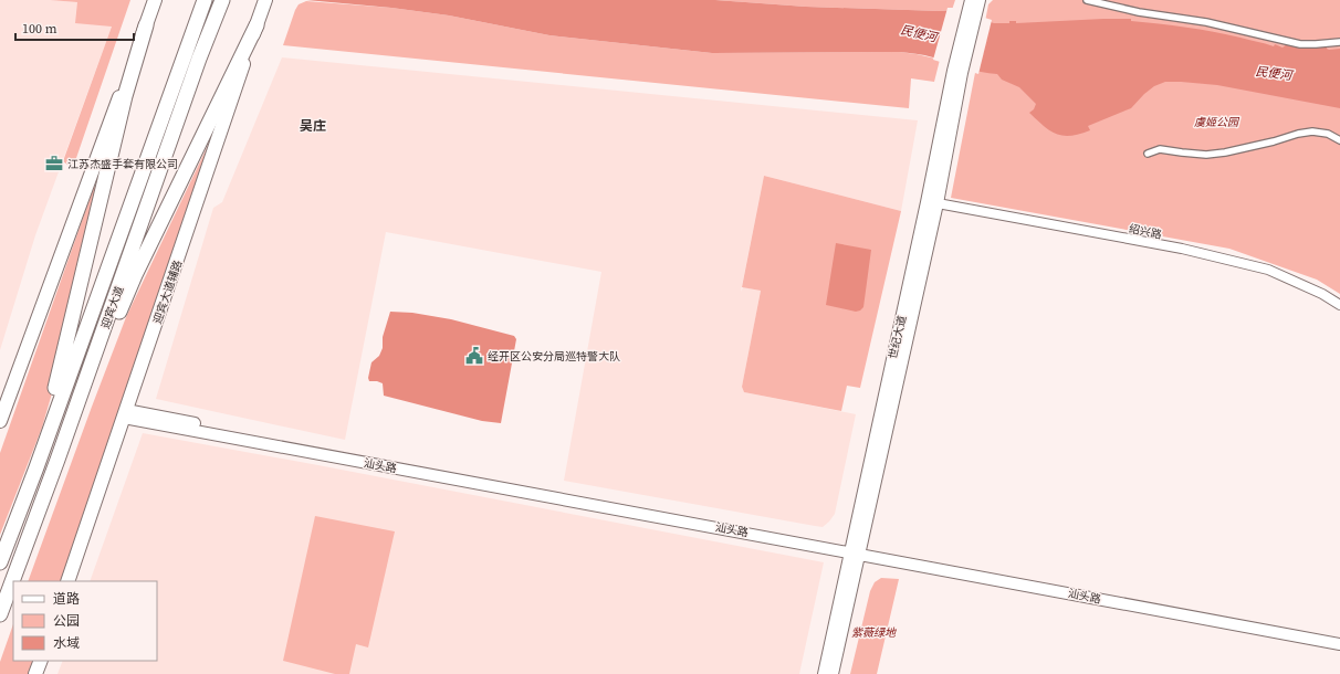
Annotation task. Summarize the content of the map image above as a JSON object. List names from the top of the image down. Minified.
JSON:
{"streets":{"highway":["迎宾大道"],"main road":["迎宾大道辅路"],"street":["绍兴路","世纪大道","汕头路"]},"crossings":[["绍兴路","世纪大道"],["迎宾大道辅路","汕头路"],["世纪大道","汕头路"]],"districts":["吴庄"],"water":["民便河"],"parks":["虞姬公园","紫薇绿地"],"places":{"office":["江苏杰盛手套有限公司"],"public building":["经开区公安分局巡特警大队"]},"legend":["道路","公园","水域"],"scale_bar":"100 m"}
